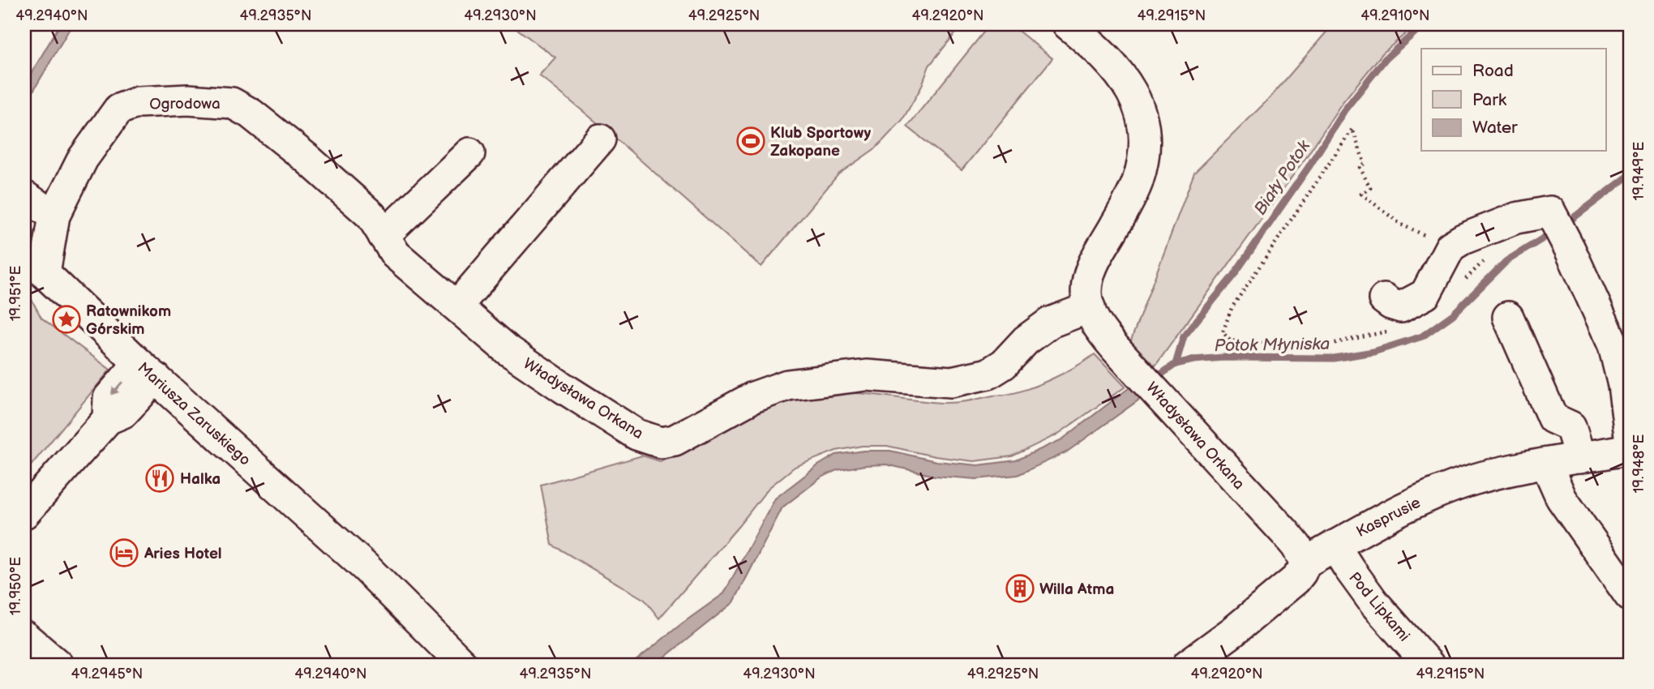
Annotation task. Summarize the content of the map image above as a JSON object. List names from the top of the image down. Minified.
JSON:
{"streets":{"street":["Ogrodowa","Władysława Orkana","Mariusza Zaruskiego","Kasprusie","Pod Lipkami"]},"crossings":[["Ogrodowa","Władysława Orkana"],["Ogrodowa","Mariusza Zaruskiego"],["Władysława Orkana","Kasprusie"],["Kasprusie","Pod Lipkami"]],"water":["Biały Potok","Potok Młyniska"],"places":{"sports":["Klub Sportowy Zakopane"],"place":["Ratownikom Górskim"],"restaurant":["Halka"],"hotel":["Aries Hotel"],"building":["Willa Atma"]},"legend":["Road","Park","Water"],"coordinates":["49.2940°N","49.2935°N","49.2930°N","49.2925°N","49.2920°N","49.2915°N","49.2910°N","19.949°E","19.951°E","19.948°E","19.950°E","49.2945°N"]}
